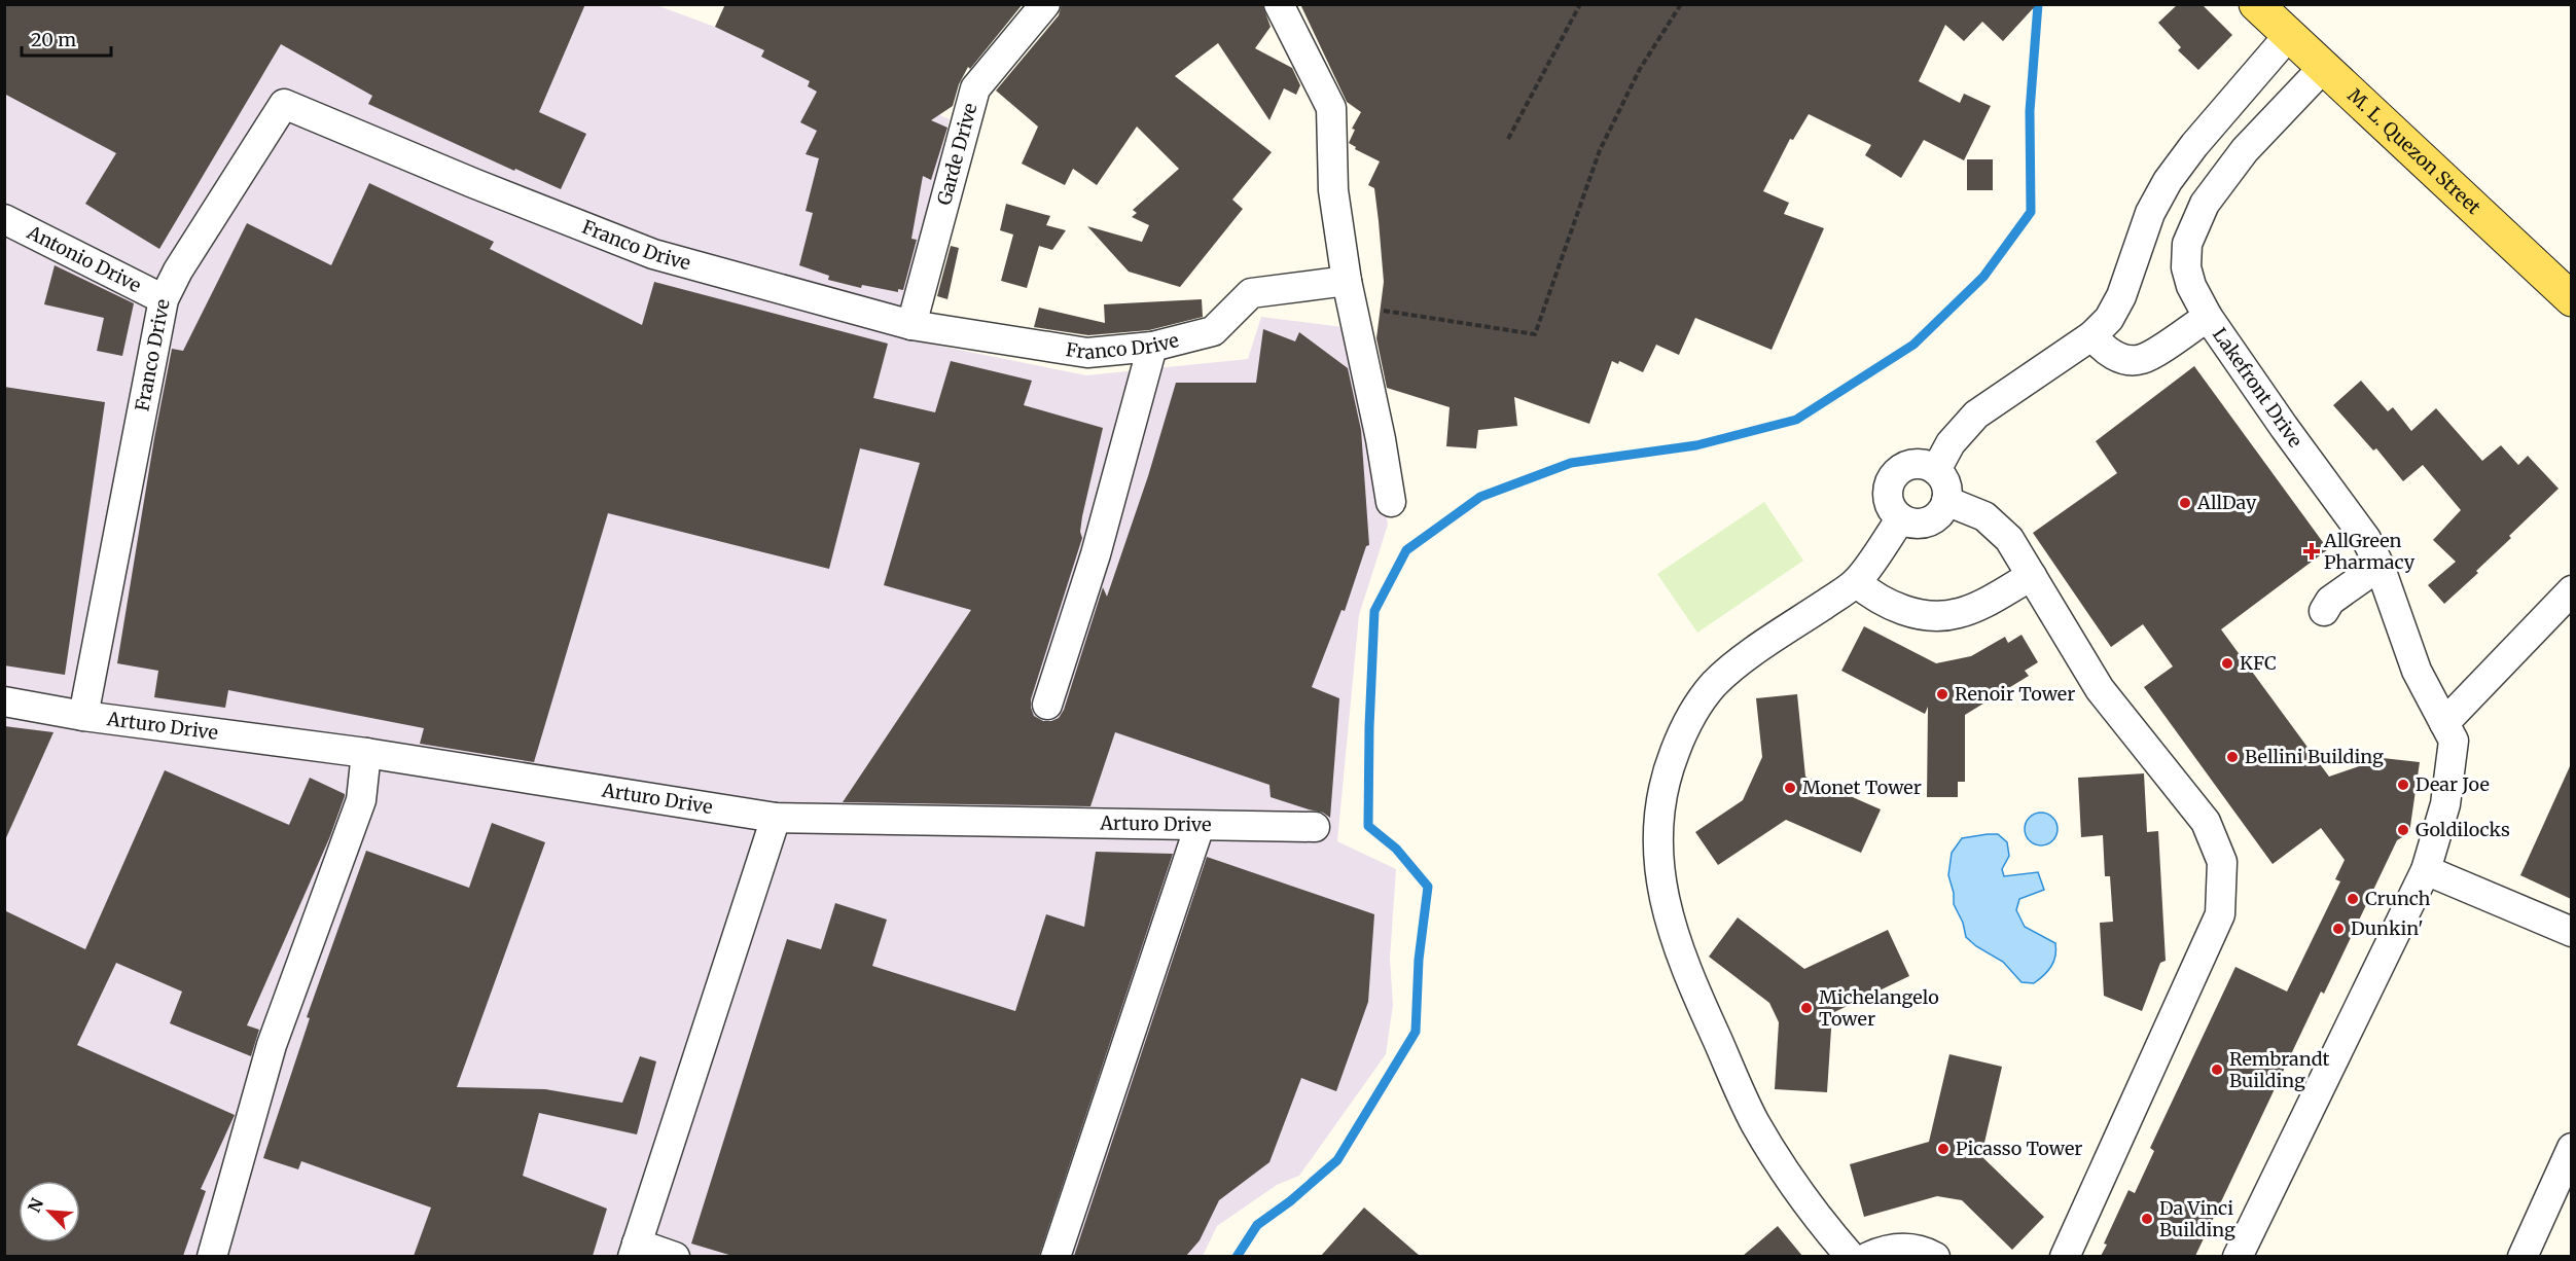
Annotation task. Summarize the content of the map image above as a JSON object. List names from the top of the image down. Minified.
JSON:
{"streets":{"main road":["M. L. Quezon Street"],"street":["Garde Drive","Franco Drive","Antonio Drive","Lakefront Drive","Arturo Drive"]},"crossings":[["M. L. Quezon Street","Lakefront Drive"],["Garde Drive","Franco Drive"],["Franco Drive","Antonio Drive"],["Franco Drive","Arturo Drive"]],"places":{"other":["AllDay","KFC","Renoir Tower","Bellini Building","Dear Joe","Monet Tower","Goldilocks","Crunch","Dunkin'","Michelangelo Tower","Rembrandt Building","Picasso Tower","Da Vinci Building"],"health":["AllGreen Pharmacy"]},"scale_bar":"20 m","north":"top left"}
